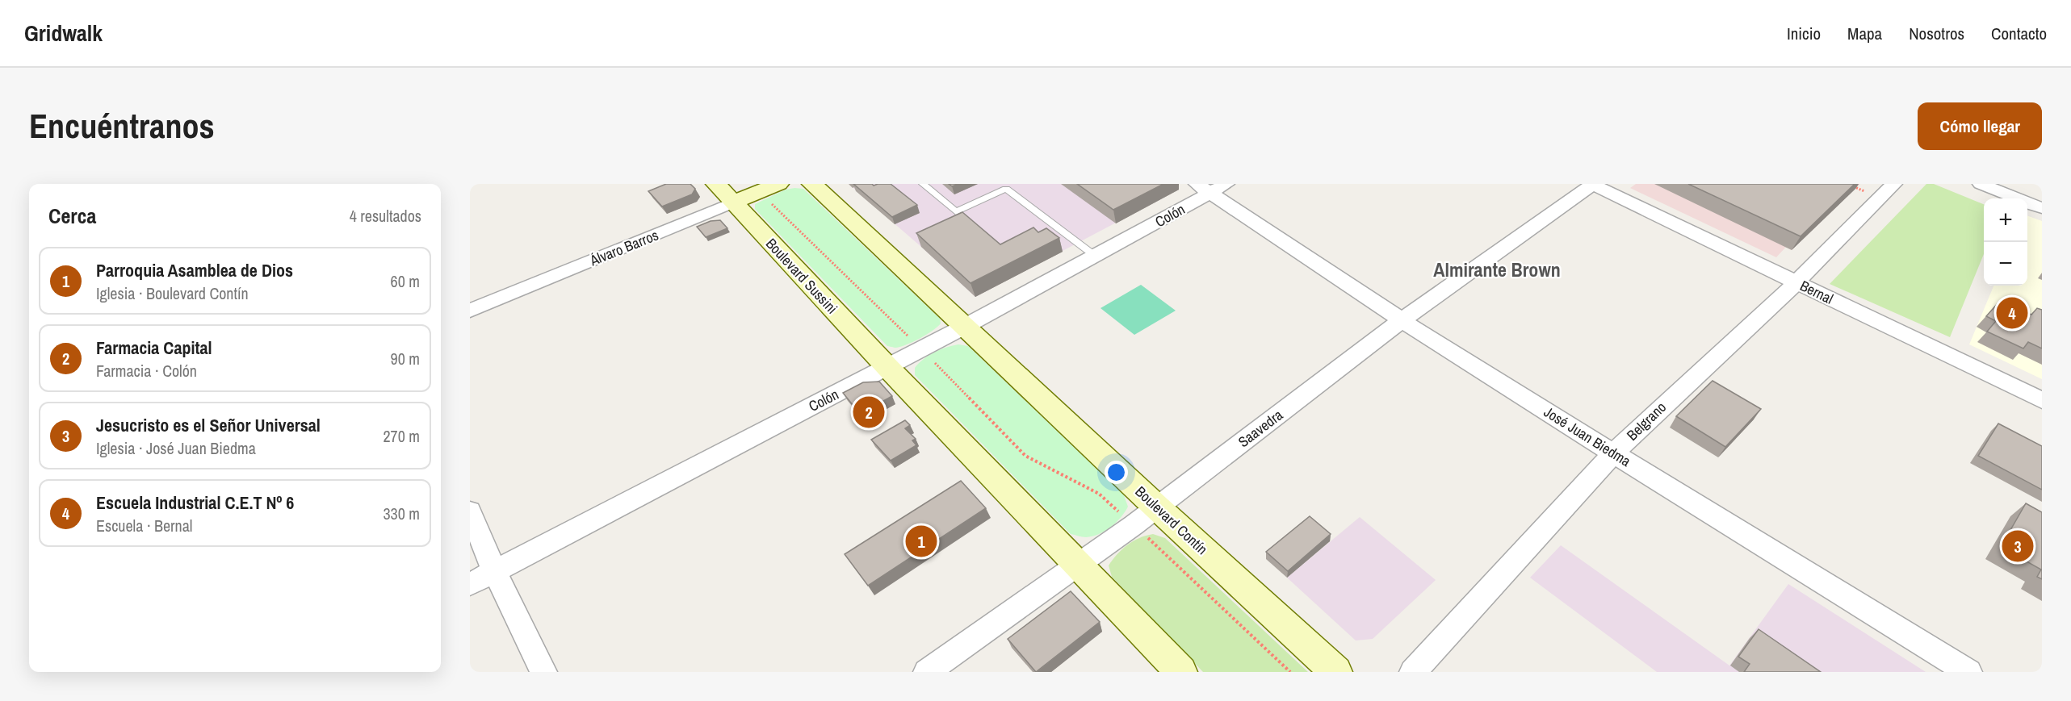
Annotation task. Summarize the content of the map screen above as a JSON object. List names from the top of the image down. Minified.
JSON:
{"streets":{"main road":["Álvaro Barros","Boulevard Sussini","Boulevard Contín"],"street":["Colón","Bernal","Belgrano","Saavedra","José Juan Biedma"]},"crossings":[["Colón","Boulevard Sussini"],["Colón","José Juan Biedma"],["Colón","Boulevard Contín"],["Álvaro Barros","Boulevard Sussini"],["Bernal","Belgrano"],["Bernal","Saavedra"],["Belgrano","José Juan Biedma"],["Saavedra","José Juan Biedma"],["Saavedra","Boulevard Contín"]],"districts":["Almirante Brown"],"page":{"header":"Gridwalk","nav":["Inicio","Mapa","Nosotros","Contacto"],"buttons":"Cómo llegar","title":"Encuéntranos","heading":["Cerca","4 resultados"],"map_buttons":["+","−"],"list":[{"mark":"1","name":"Parroquia Asamblea de Dios","note":"Iglesia · Boulevard Contín","value":"60 m"},{"mark":"2","name":"Farmacia Capital","note":"Farmacia · Colón","value":"90 m"},{"mark":"3","name":"Jesucristo es el Señor Universal","note":"Iglesia · José Juan Biedma","value":"270 m"},{"mark":"4","name":"Escuela Industrial C.E.T Nº 6","note":"Escuela · Bernal","value":"330 m"}],"pins":["4","2","1","3"]}}
